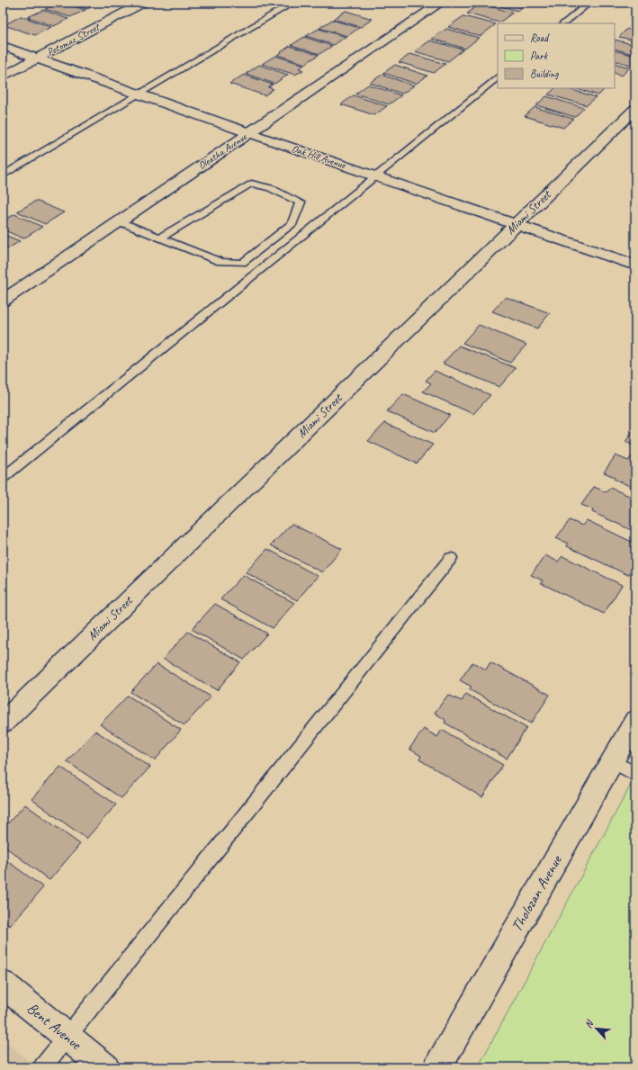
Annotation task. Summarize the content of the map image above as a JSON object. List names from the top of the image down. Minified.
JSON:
{"streets":{"street":["Potomac Street","Oleatha Avenue","Oak Hill Avenue","Miami Street","Tholozan Avenue","Bent Avenue"]},"crossings":[["Potomac Street","Oak Hill Avenue"],["Oleatha Avenue","Oak Hill Avenue"],["Oak Hill Avenue","Miami Street"]],"legend":["Road","Park","Building"],"north":"top left"}
